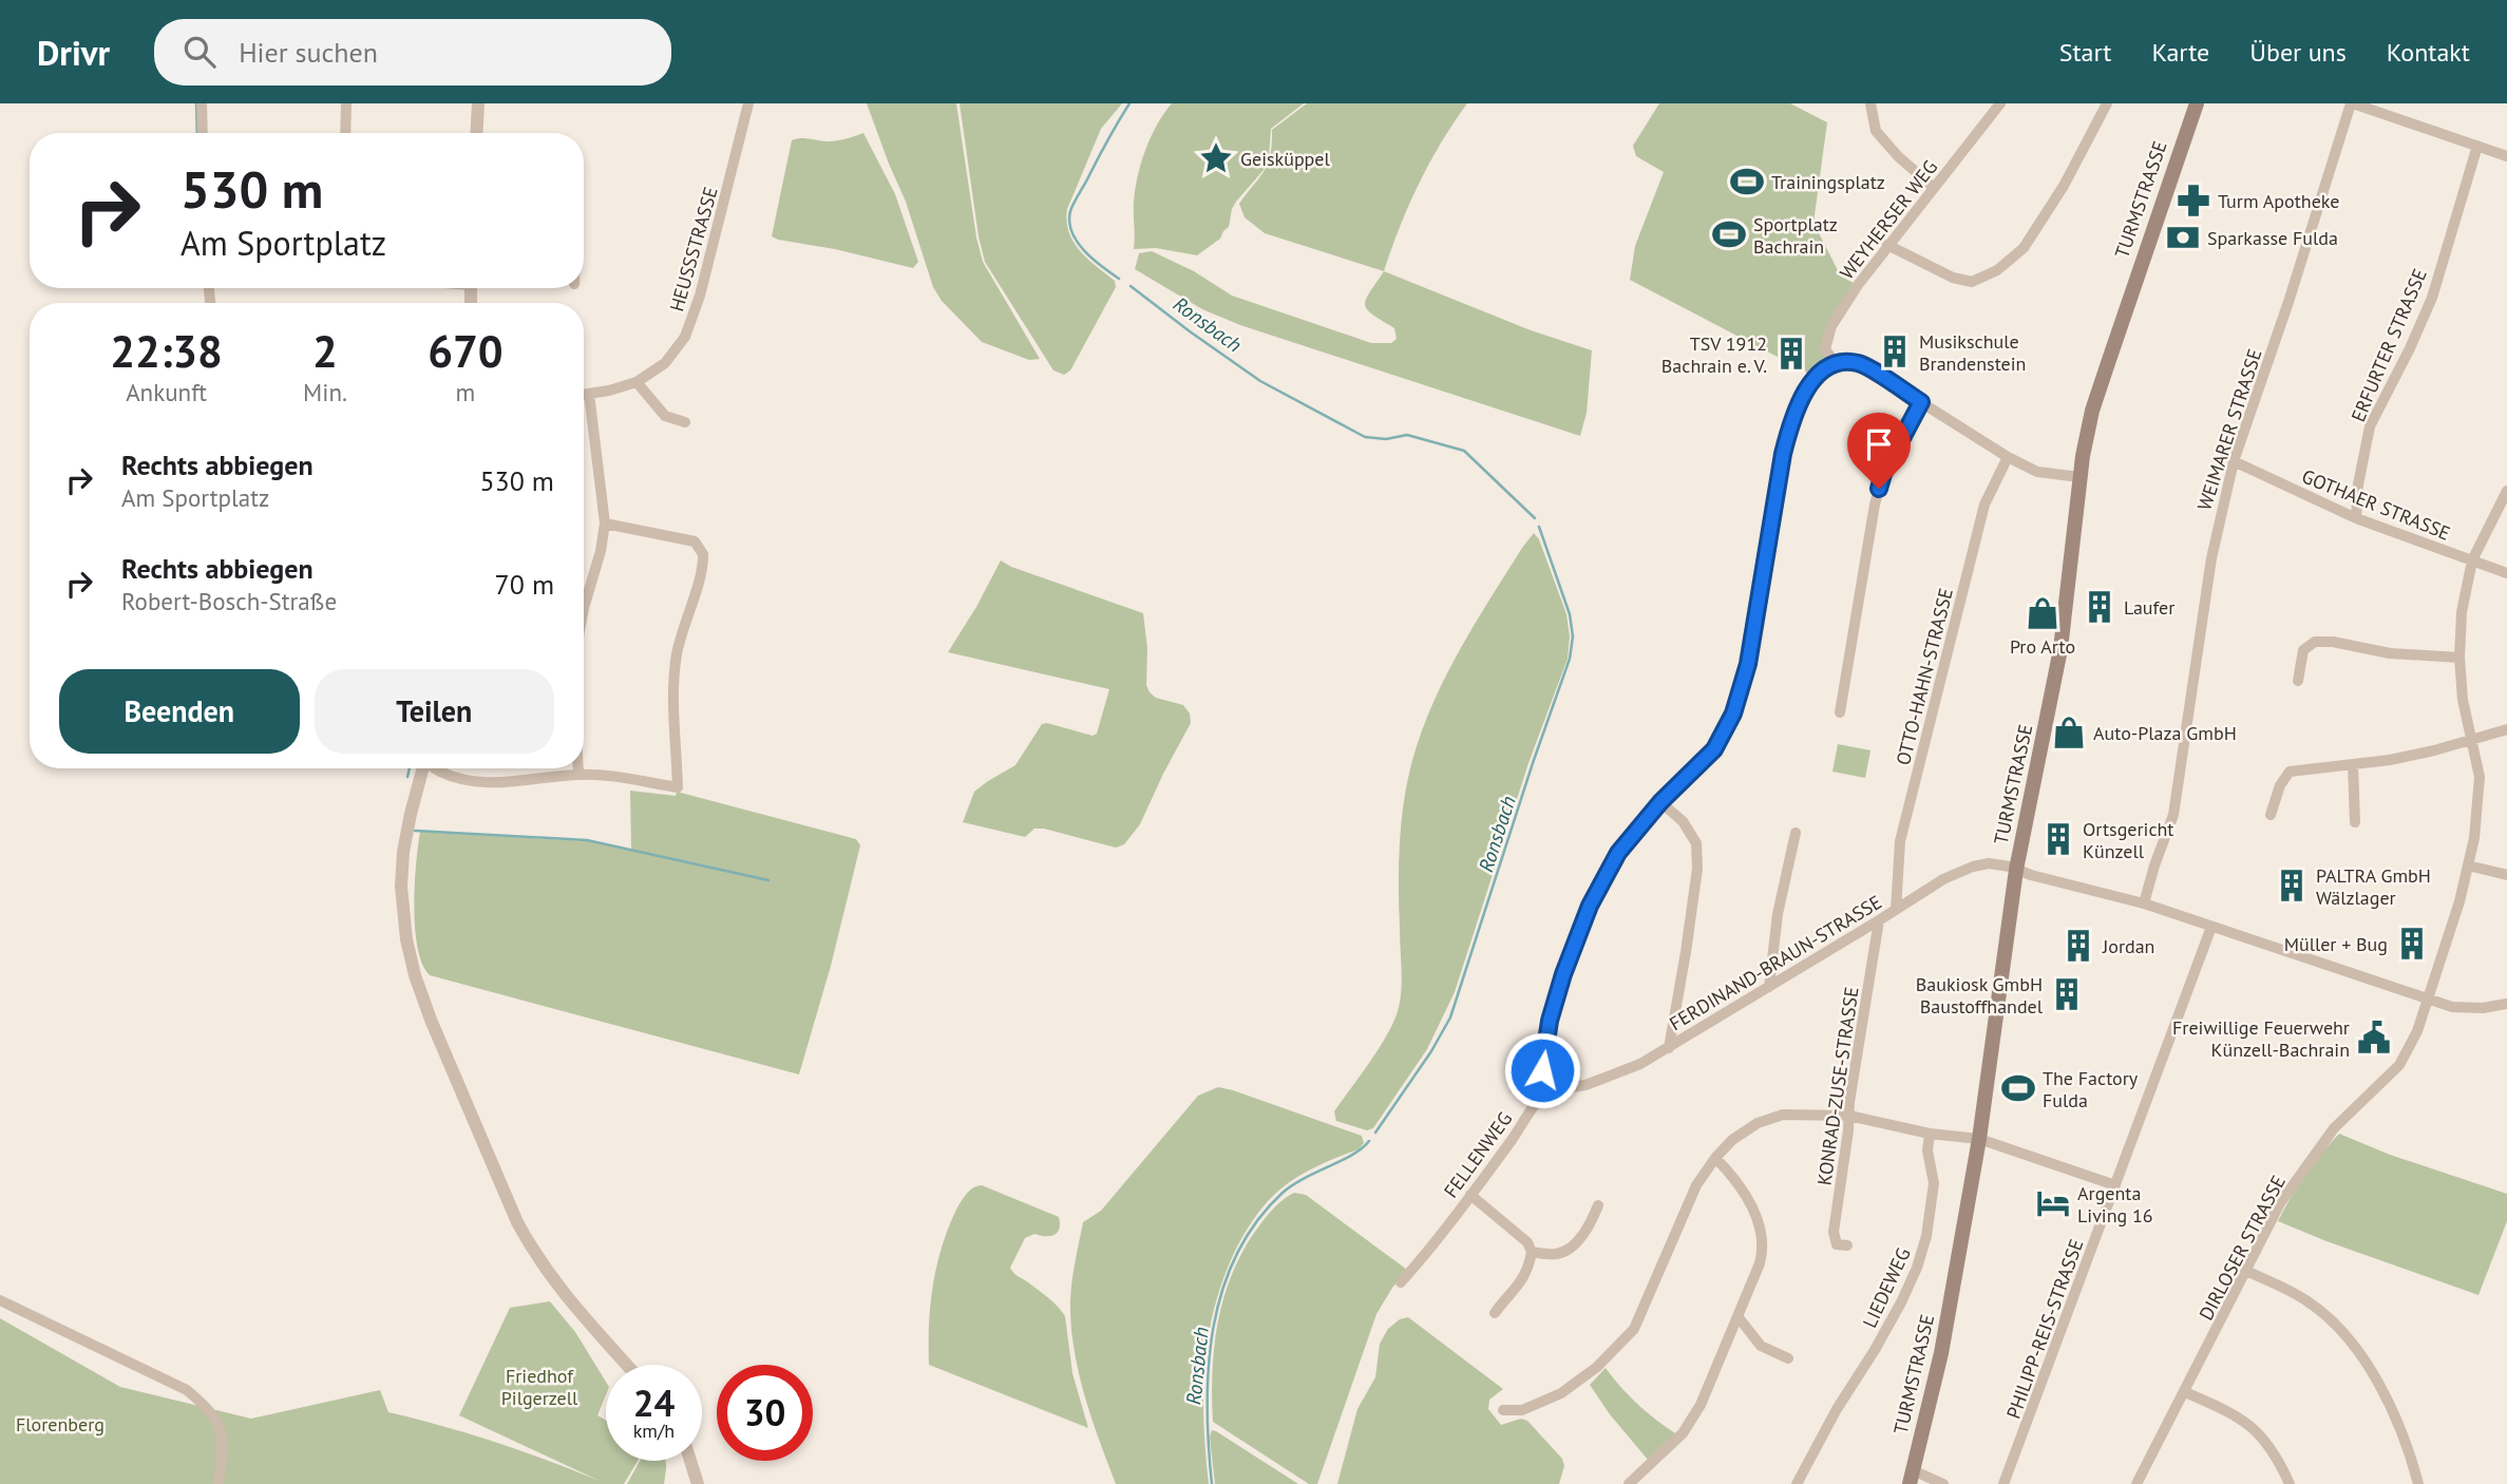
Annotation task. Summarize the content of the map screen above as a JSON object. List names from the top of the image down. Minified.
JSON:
{"streets":{"main road":["TURMSTRASSE"],"street":["WEYHERSER WEG","HEUSSSTRASSE","ERFURTER STRASSE","WEIMARER STRASSE","GOTHAER STRASSE","OTTO-HAHN-STRASSE","FERDINAND-BRAUN-STRASSE","KONRAD-ZUSE-STRASSE","FELLENWEG","DIRLOSER STRASSE","LIEDEWEG","PHILIPP-REIS-STRASSE"]},"crossings":[["TURMSTRASSE","FERDINAND-BRAUN-STRASSE"],["ERFURTER STRASSE","GOTHAER STRASSE"],["WEIMARER STRASSE","GOTHAER STRASSE"],["WEIMARER STRASSE","FERDINAND-BRAUN-STRASSE"],["GOTHAER STRASSE","DIRLOSER STRASSE"],["OTTO-HAHN-STRASSE","FERDINAND-BRAUN-STRASSE"],["FERDINAND-BRAUN-STRASSE","KONRAD-ZUSE-STRASSE"],["FERDINAND-BRAUN-STRASSE","FELLENWEG"],["FERDINAND-BRAUN-STRASSE","DIRLOSER STRASSE"],["FERDINAND-BRAUN-STRASSE","PHILIPP-REIS-STRASSE"]],"water":["Ronsbach"],"parks":["Friedhof Pilgerzell","Florenberg"],"places":{"place":["Geisküppel"],"sports":["Trainingsplatz","Sportplatz Bachrain","The Factory Fulda"],"pharmacy":["Turm Apotheke"],"bank":["Sparkasse Fulda"],"building":["Musikschule Brandenstein","TSV 1912 Bachrain e. V.","Laufer","Ortsgericht Künzell","PALTRA GmbH Wälzlager","Müller + Bug","Jordan","Baukiosk GmbH Baustoffhandel"],"shop":["Pro Arto","Auto-Plaza GmbH"],"public building":["Freiwillige Feuerwehr Künzell-Bachrain"],"hotel":["Argenta Living 16"]},"page":{"header":"Drivr","search":"Hier suchen","nav":["Start","Karte","Über uns","Kontakt"],"turn":["530 m","Am Sportplatz"],"eta":["22:38","Ankunft","2","Min.","670","m"],"list":[{"name":"Rechts abbiegen","note":"Am Sportplatz","value":"530 m"},{"name":"Rechts abbiegen","note":"Robert-Bosch-Straße","value":"70 m"}],"buttons":["Beenden","Teilen"],"speed":"24 km/h","limit":"30"}}
